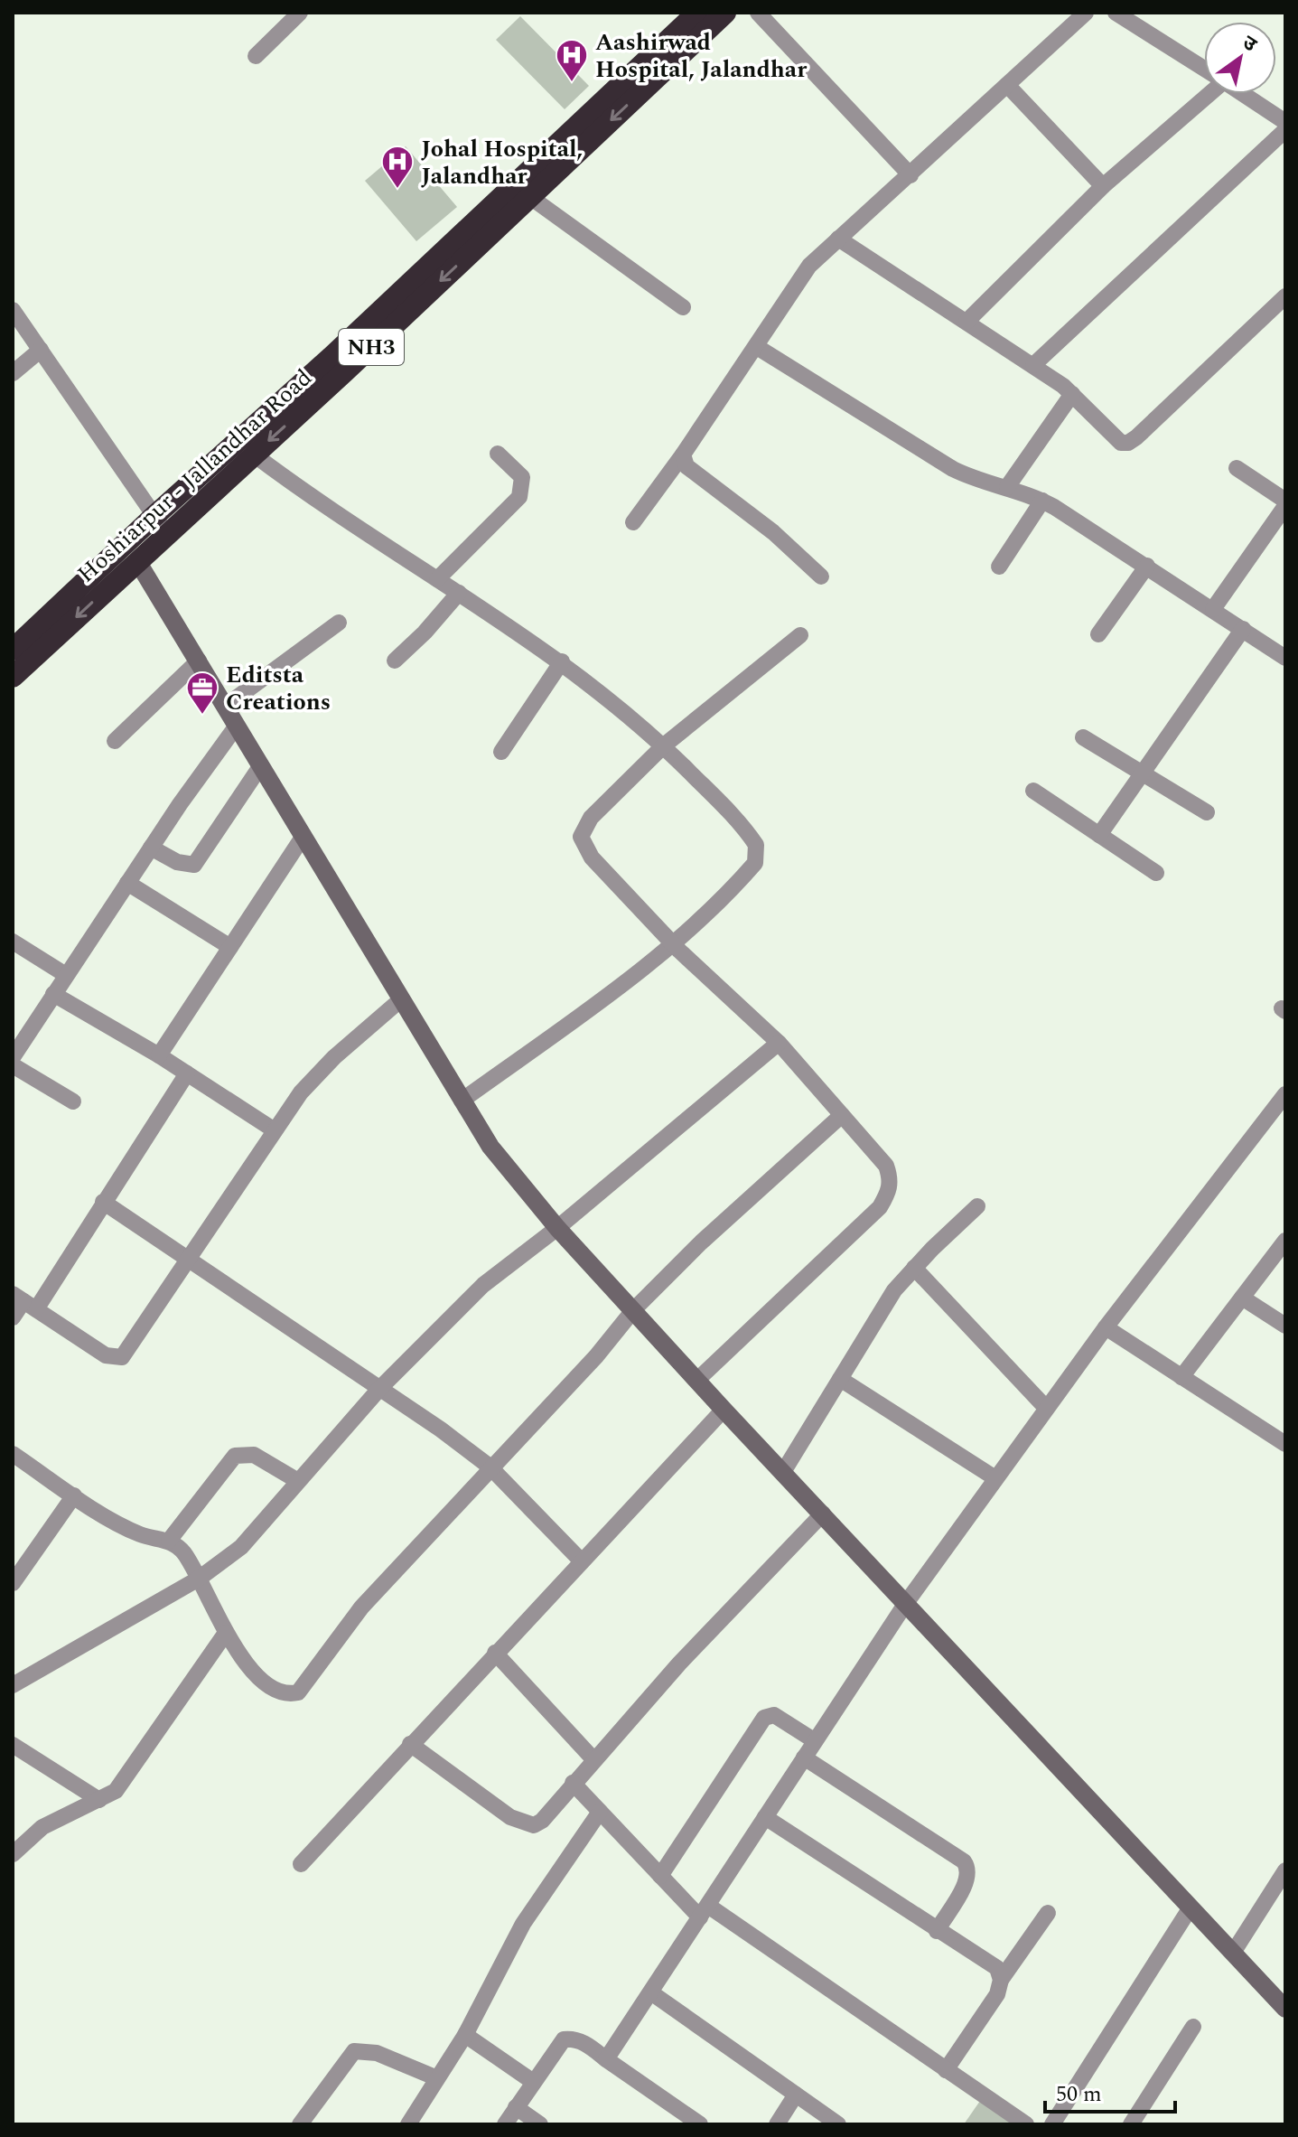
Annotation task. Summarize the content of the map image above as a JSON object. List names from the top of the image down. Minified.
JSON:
{"streets":{"highway":["NH3","Hoshiarpur - Jallandhar Road"]},"places":{"hospital":["Aashirwad Hospital, Jalandhar","Johal Hospital, Jalandhar"],"office":["Editsta Creations"]},"scale_bar":"50 m","north":"top right"}
